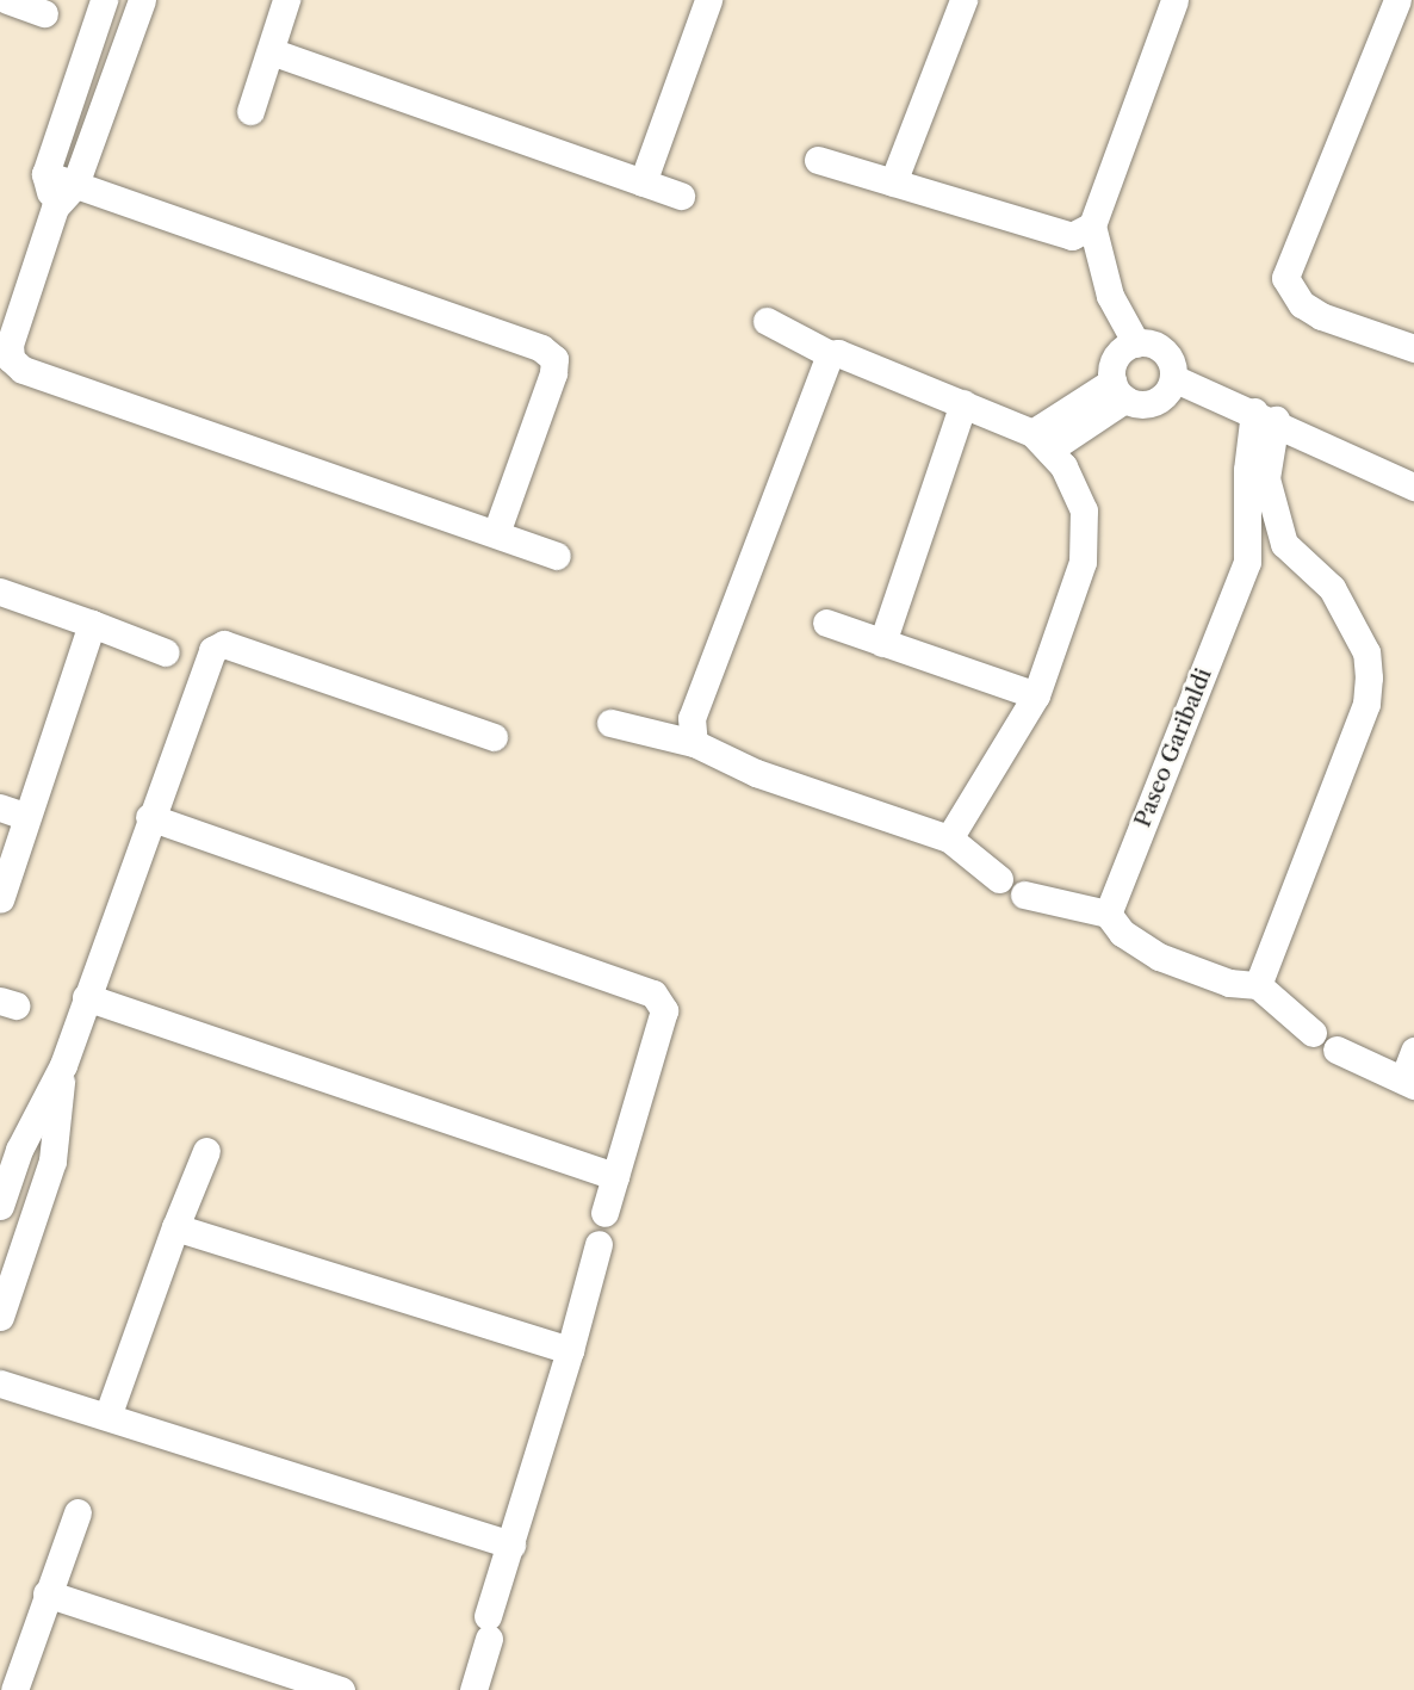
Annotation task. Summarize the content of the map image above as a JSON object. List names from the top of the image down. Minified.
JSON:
{"streets":{"street":["Paseo Garibaldi"]}}
